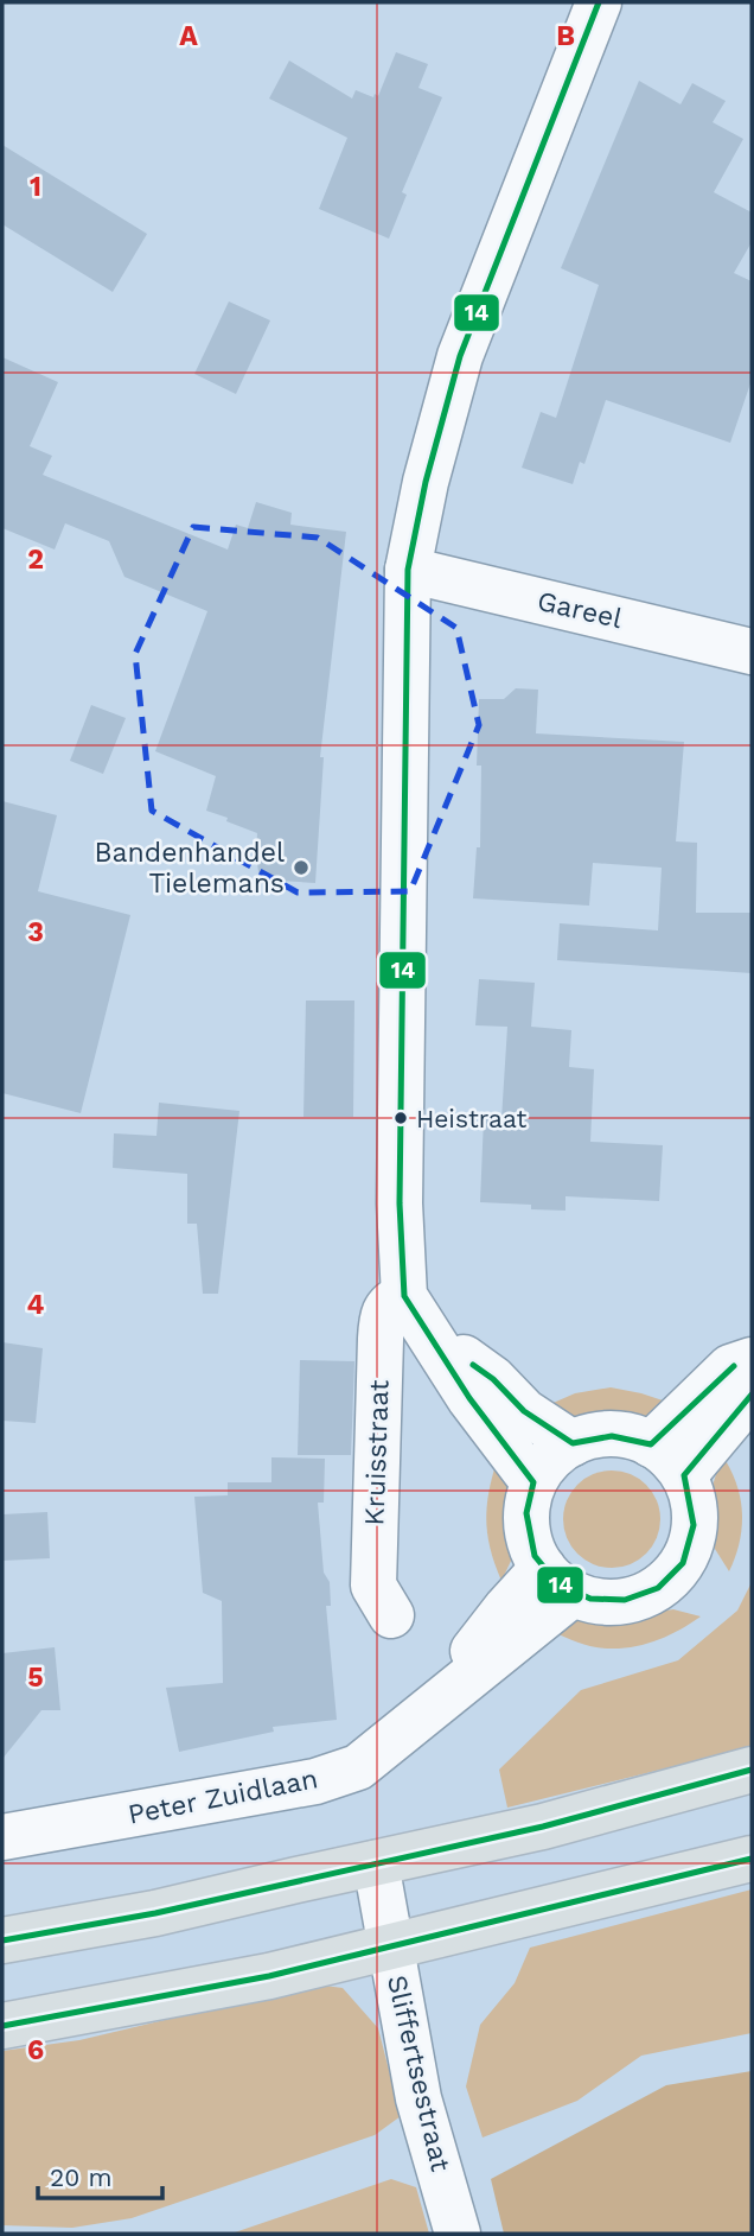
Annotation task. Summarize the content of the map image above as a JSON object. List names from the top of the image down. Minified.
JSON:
{"streets":{"street":["Gareel","Kruisstraat","Peter Zuidlaan","Sliffertsestraat"]},"places":["Bandenhandel Tielemans","Heistraat"],"lines":["transit line 14"],"scale_bar":"20 m","grid":{"columns":["A","B"],"rows":["1","2","3","4","5","6"]}}
